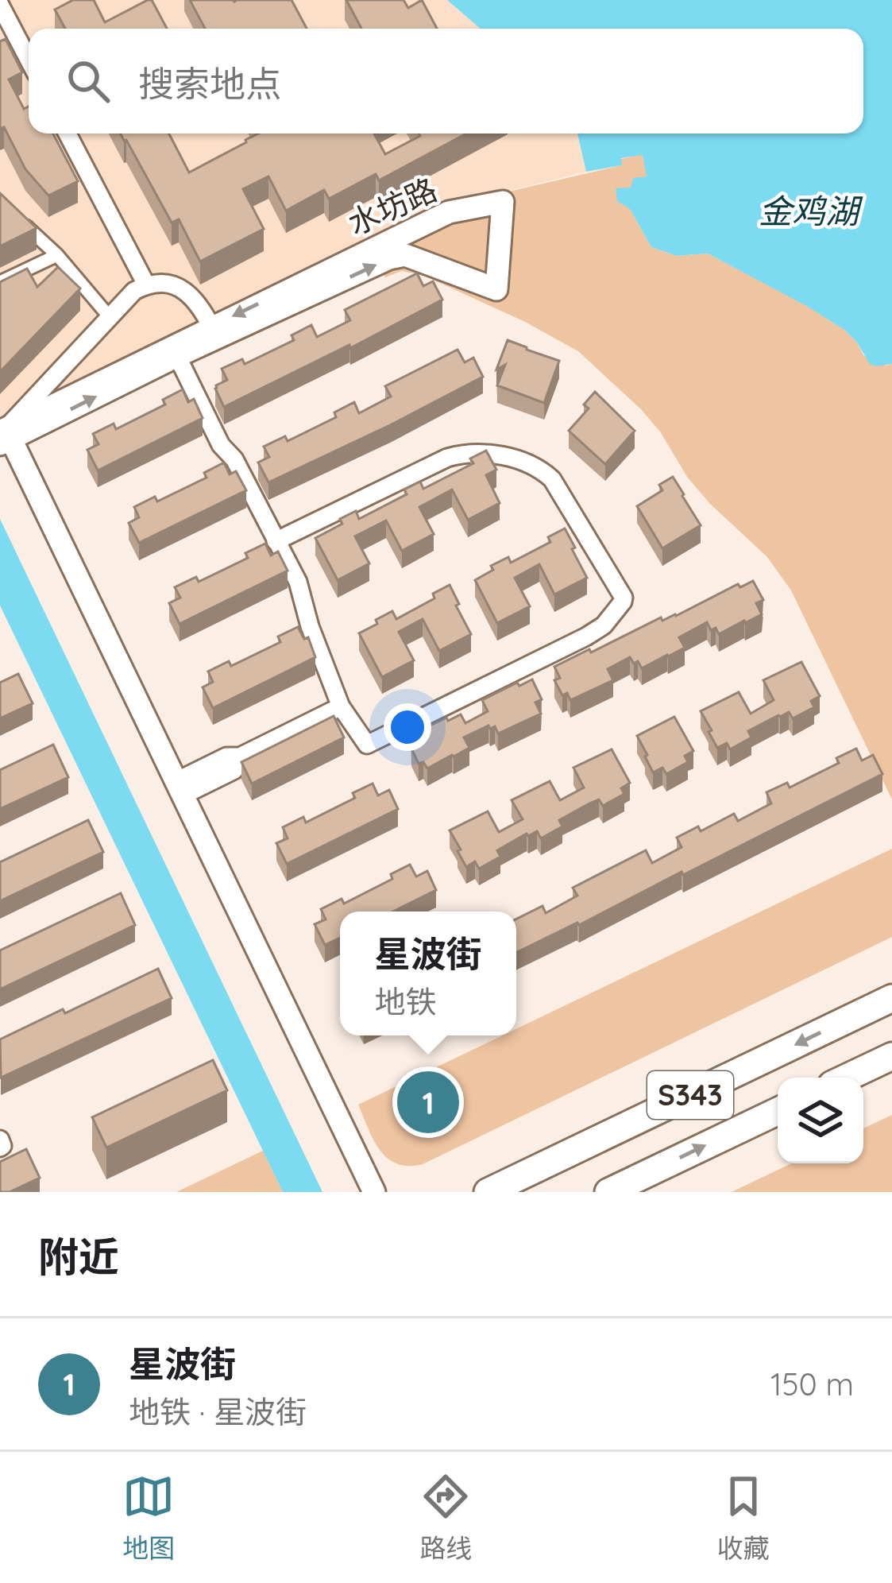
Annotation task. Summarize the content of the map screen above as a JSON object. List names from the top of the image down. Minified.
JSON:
{"streets":{"main road":["S343"],"street":["水坊路"]},"water":["金鸡湖"],"page":{"search":"搜索地点","popup":["星波街","地铁"],"pins":"1","heading":"附近","list":[{"mark":"1","name":"星波街","note":"地铁 · 星波街","value":"150 m"}],"nav":["地图","路线","收藏"]}}
